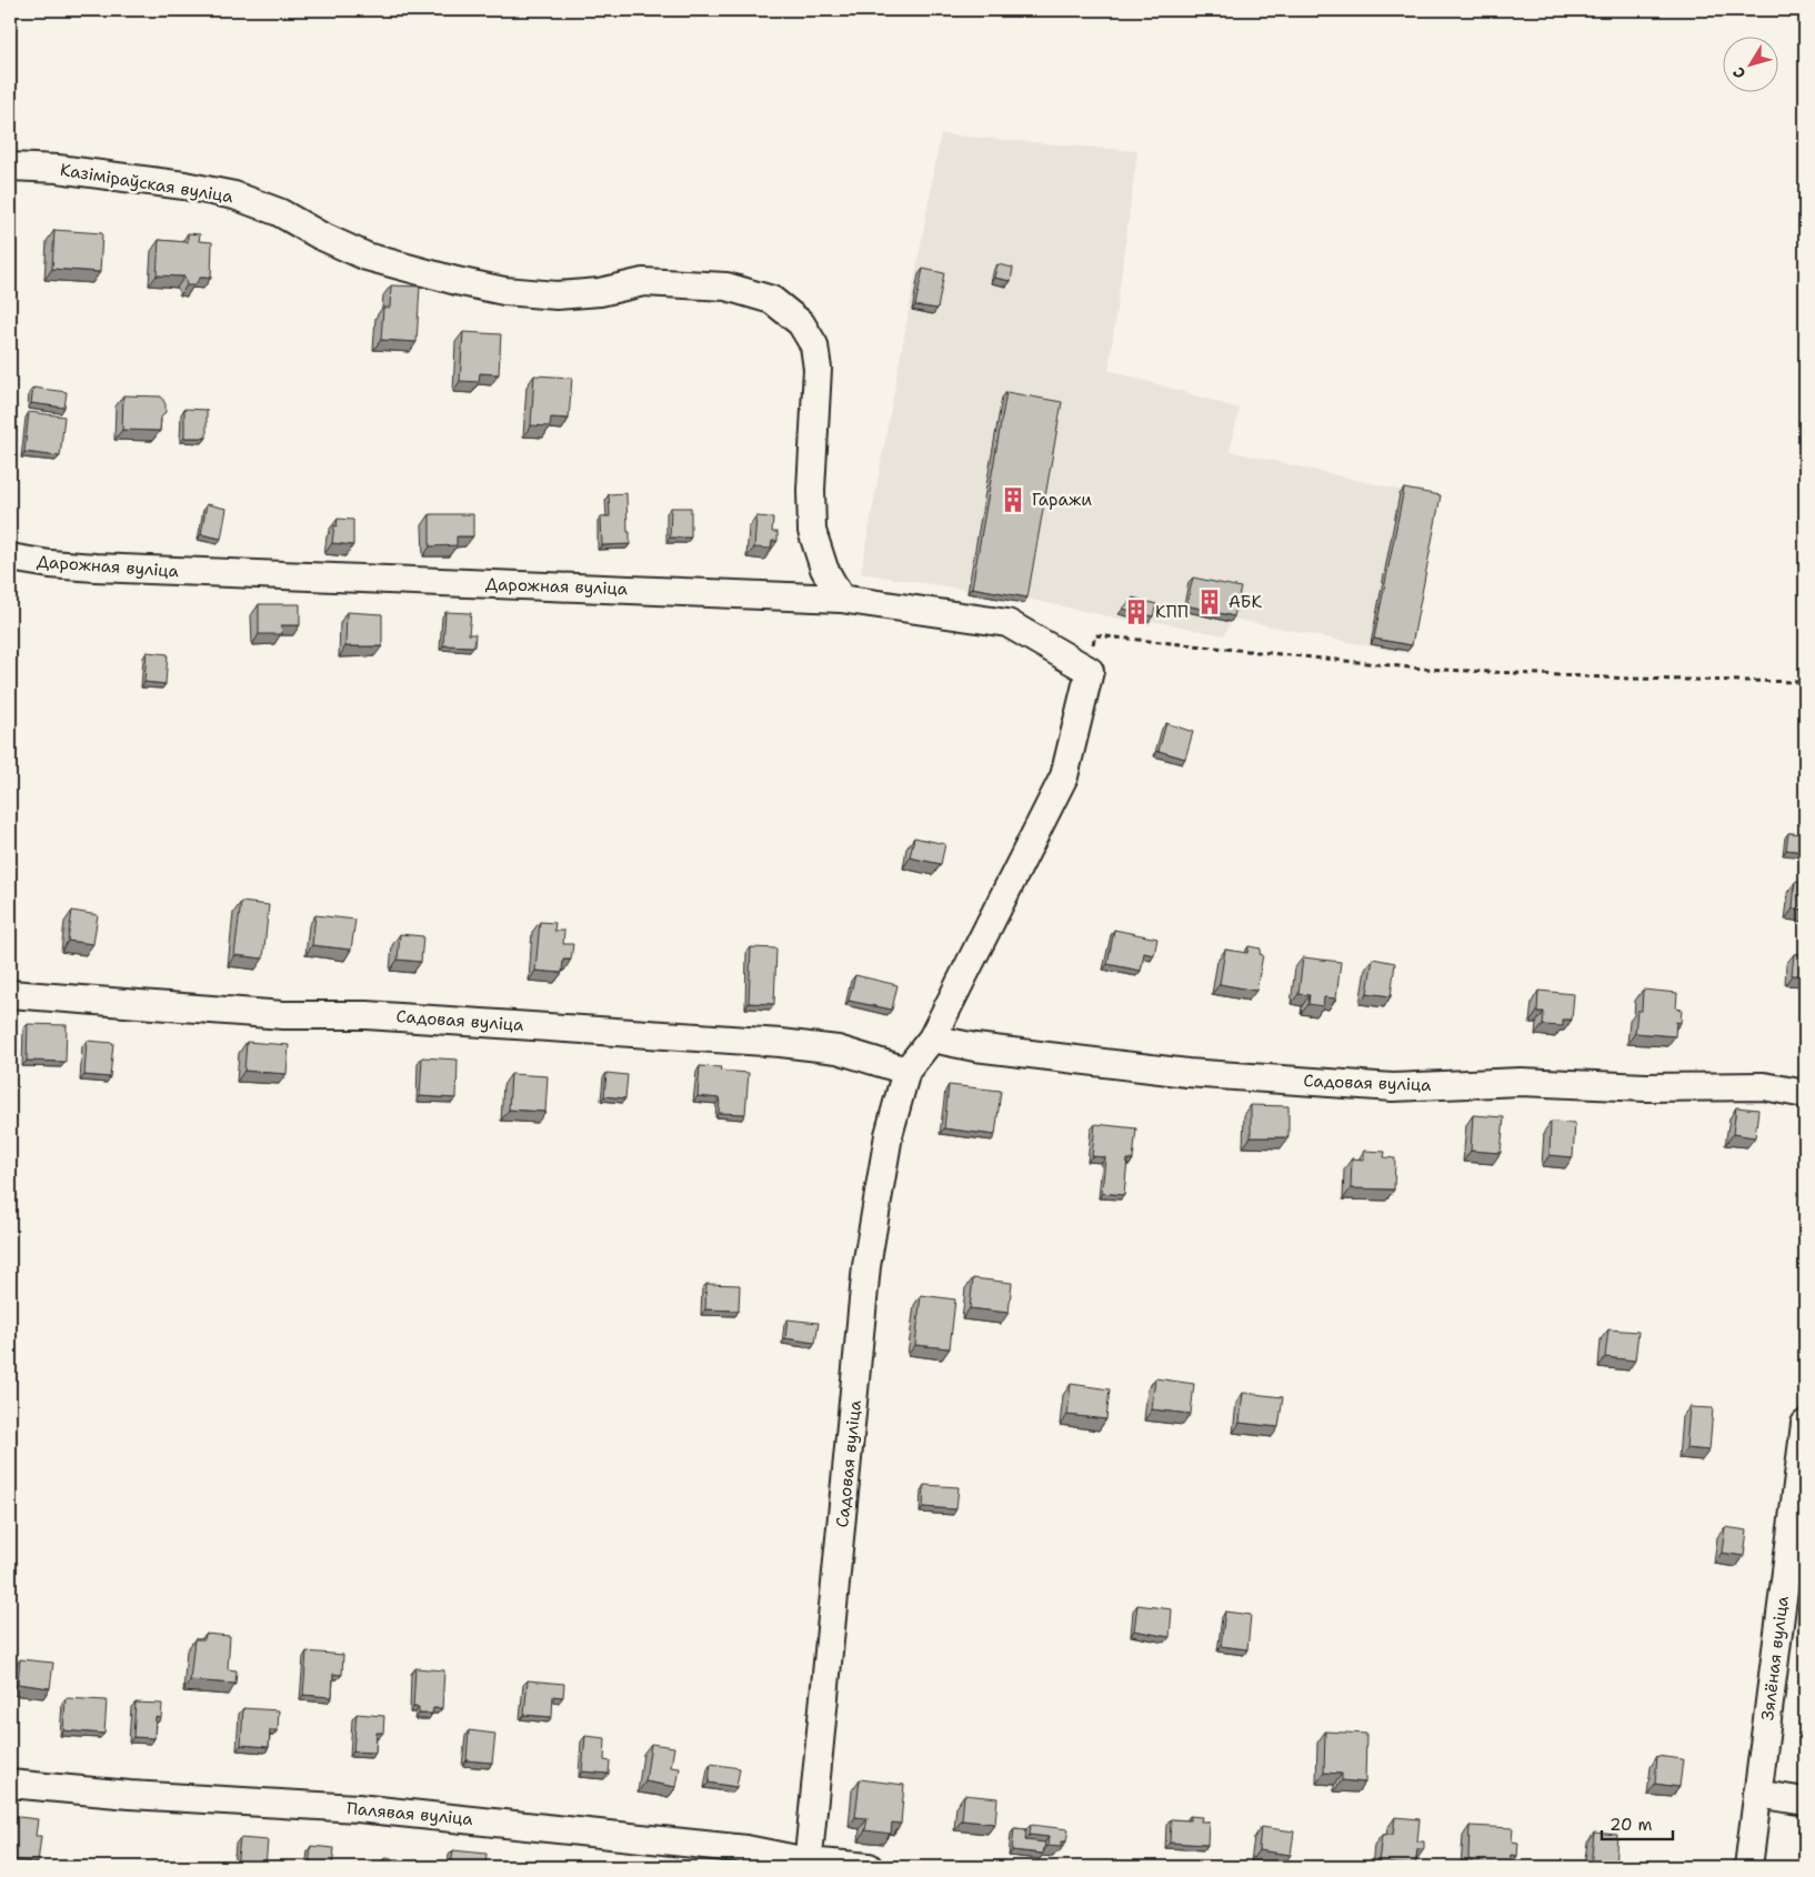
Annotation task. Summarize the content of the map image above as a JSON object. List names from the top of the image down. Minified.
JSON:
{"streets":{"street":["Казіміраўская вуліца","Дарожная вуліца","Садовая вуліца","Зялёная вуліца","Палявая вуліца"]},"crossings":[["Казіміраўская вуліца","Дарожная вуліца"],["Дарожная вуліца","Садовая вуліца"],["Садовая вуліца","Палявая вуліца"]],"places":{"building":["Гаражи","АБК","КПП"]},"scale_bar":"20 m","north":"bottom left"}
